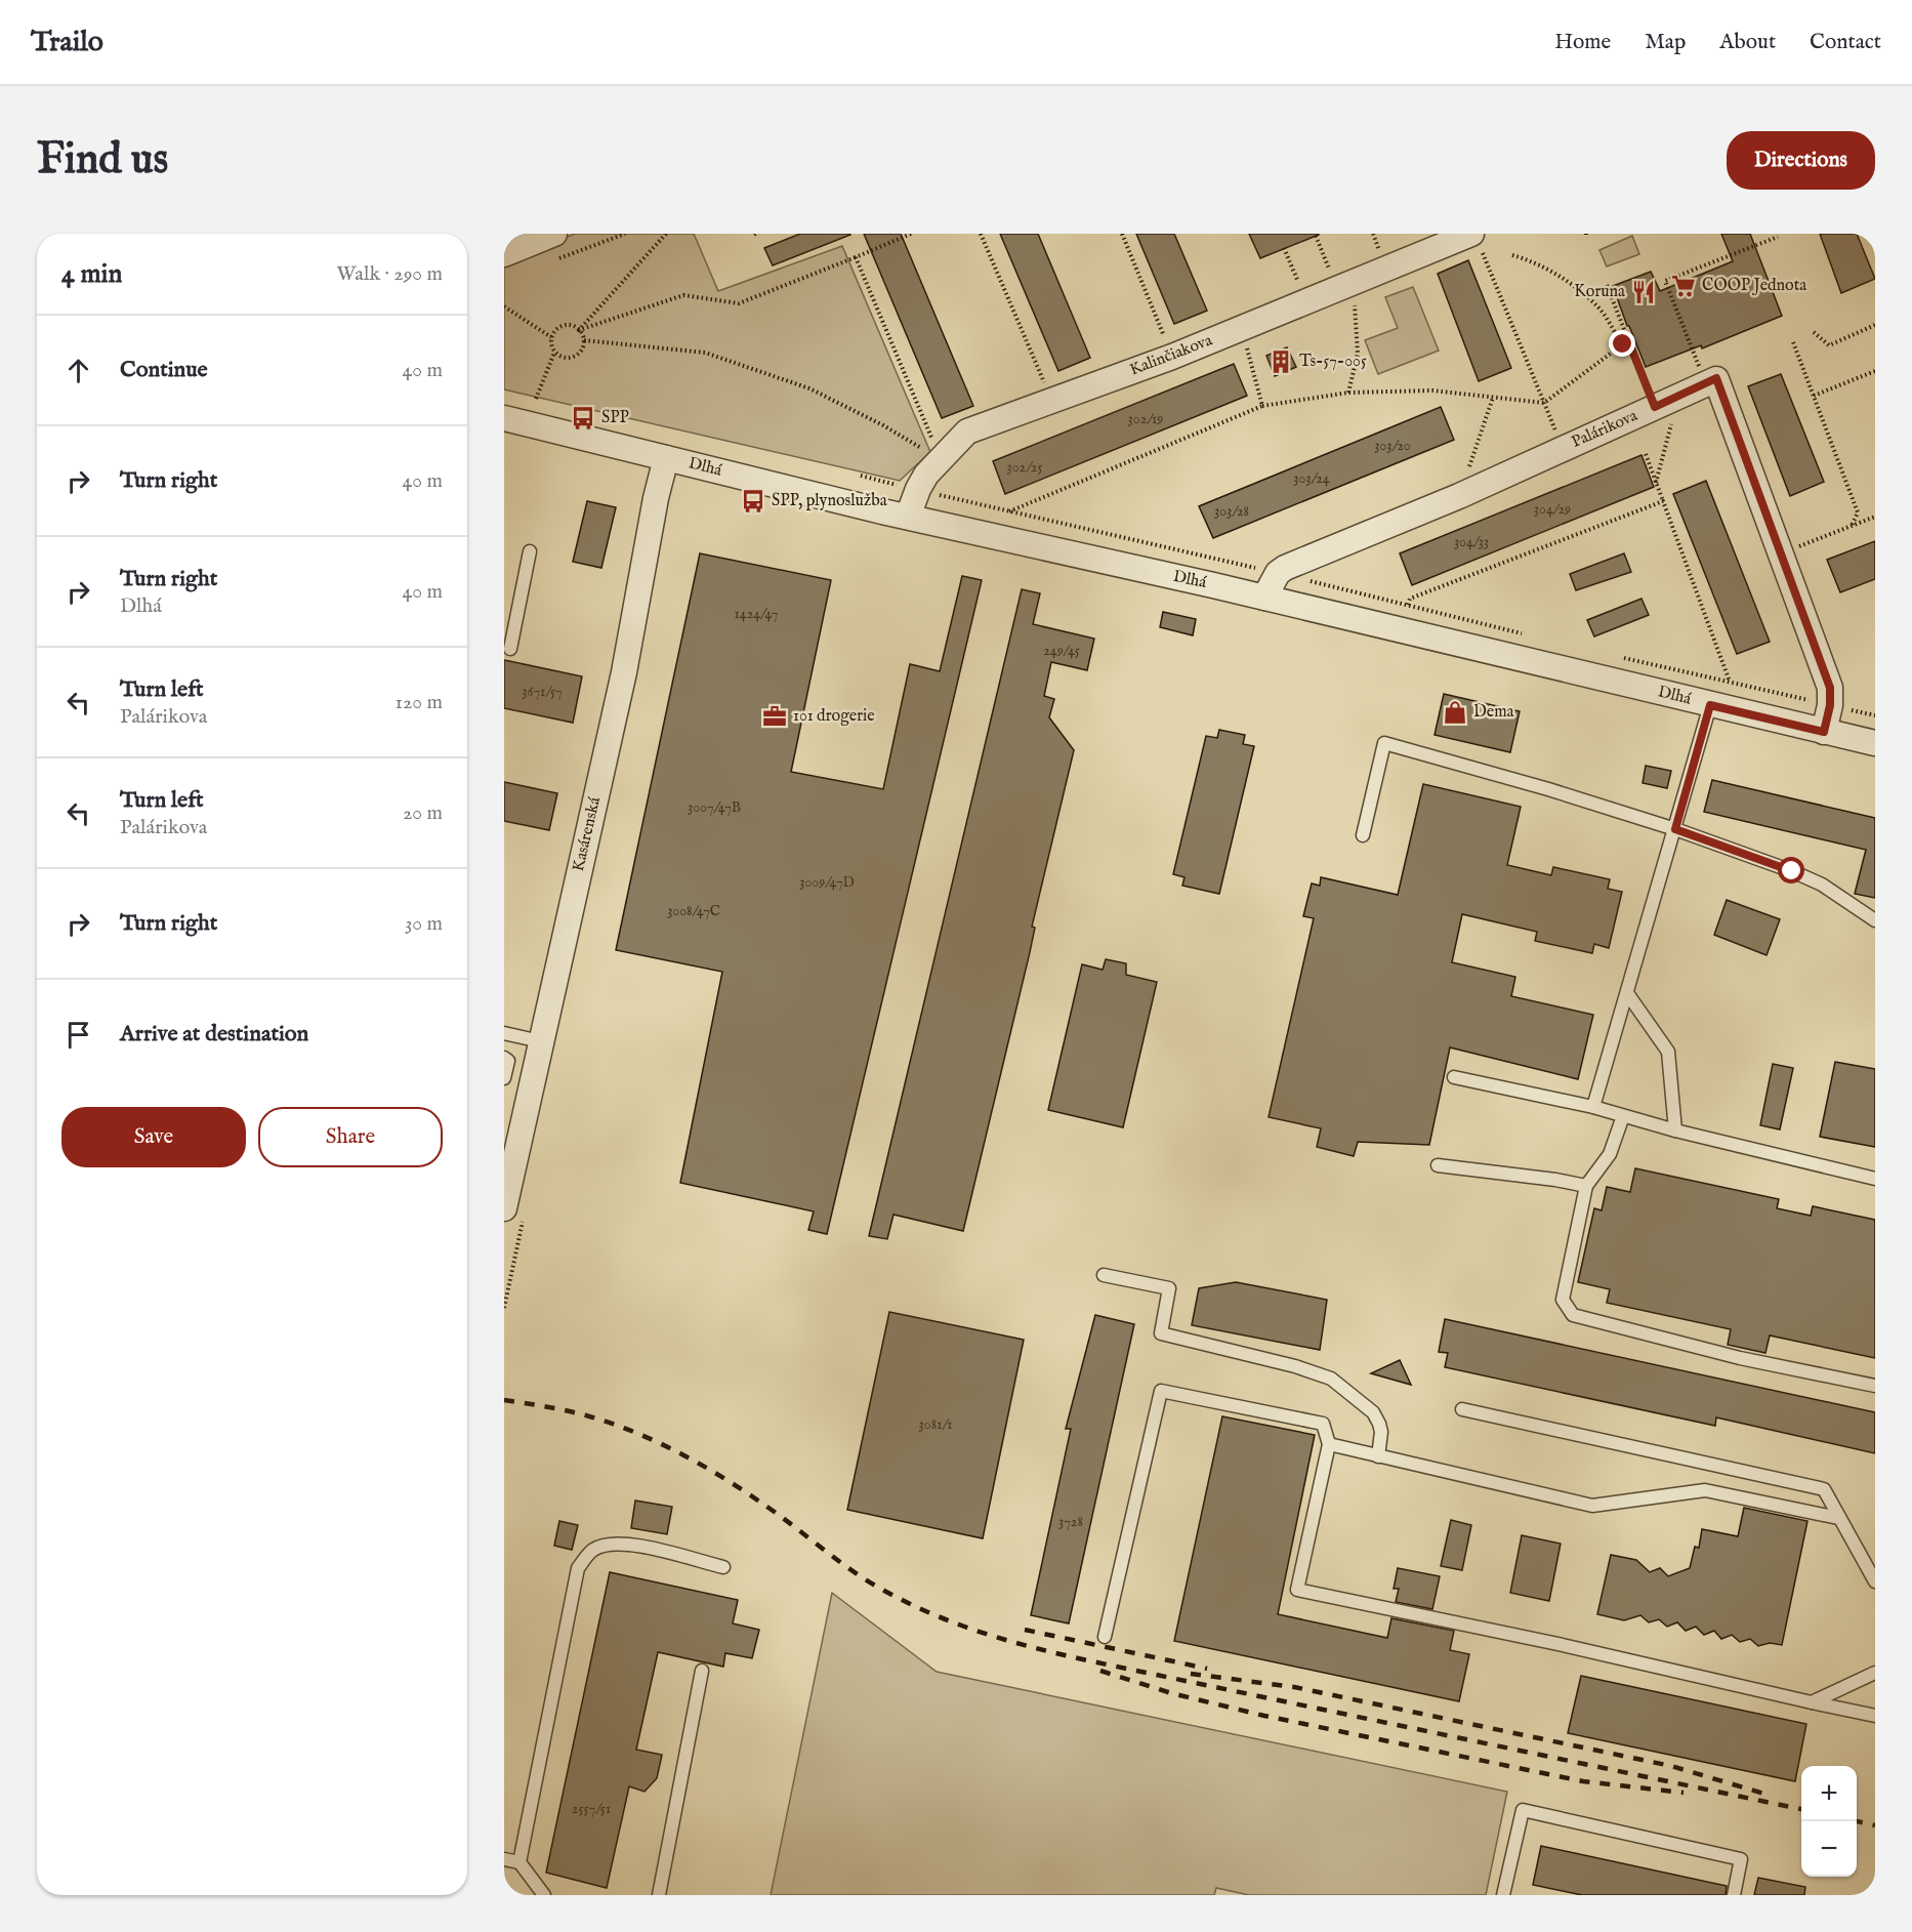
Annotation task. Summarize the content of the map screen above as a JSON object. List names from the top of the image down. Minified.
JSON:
{"streets":{"street":["Kalinčiakova","Palárikova","Dlhá","Kasárenská"]},"crossings":[["Kalinčiakova","Dlhá"],["Dlhá","Kasárenská"]],"places":{"supermarket":["COOP Jednota"],"restaurant":["Koruna"],"building":["Ts-57-005"],"bus stop":["SPP","SPP, plynoslužba"],"shop":["Dema"],"office":["101 drogerie"]},"house_numbers":["302/19","303/20","302/25","303/24","304/29","303/28","304/33","1424/47","249/45","3671/57","3007/47B","3009/47D","3008/47C","3081/1","3728","2557/51"],"page":{"header":"Trailo","nav":["Home","Map","About","Contact"],"buttons":["Directions",["Save","Share"]],"title":"Find us","heading":["4 min","Walk · 290 m"],"list":[["Continue","40 m"],["Turn right","40 m"],["Turn right","Dlhá","40 m"],["Turn left","Palárikova","120 m"],["Turn left","Palárikova","20 m"],["Turn right","30 m"],"Arrive at destination"],"map_buttons":["+","−"]}}
